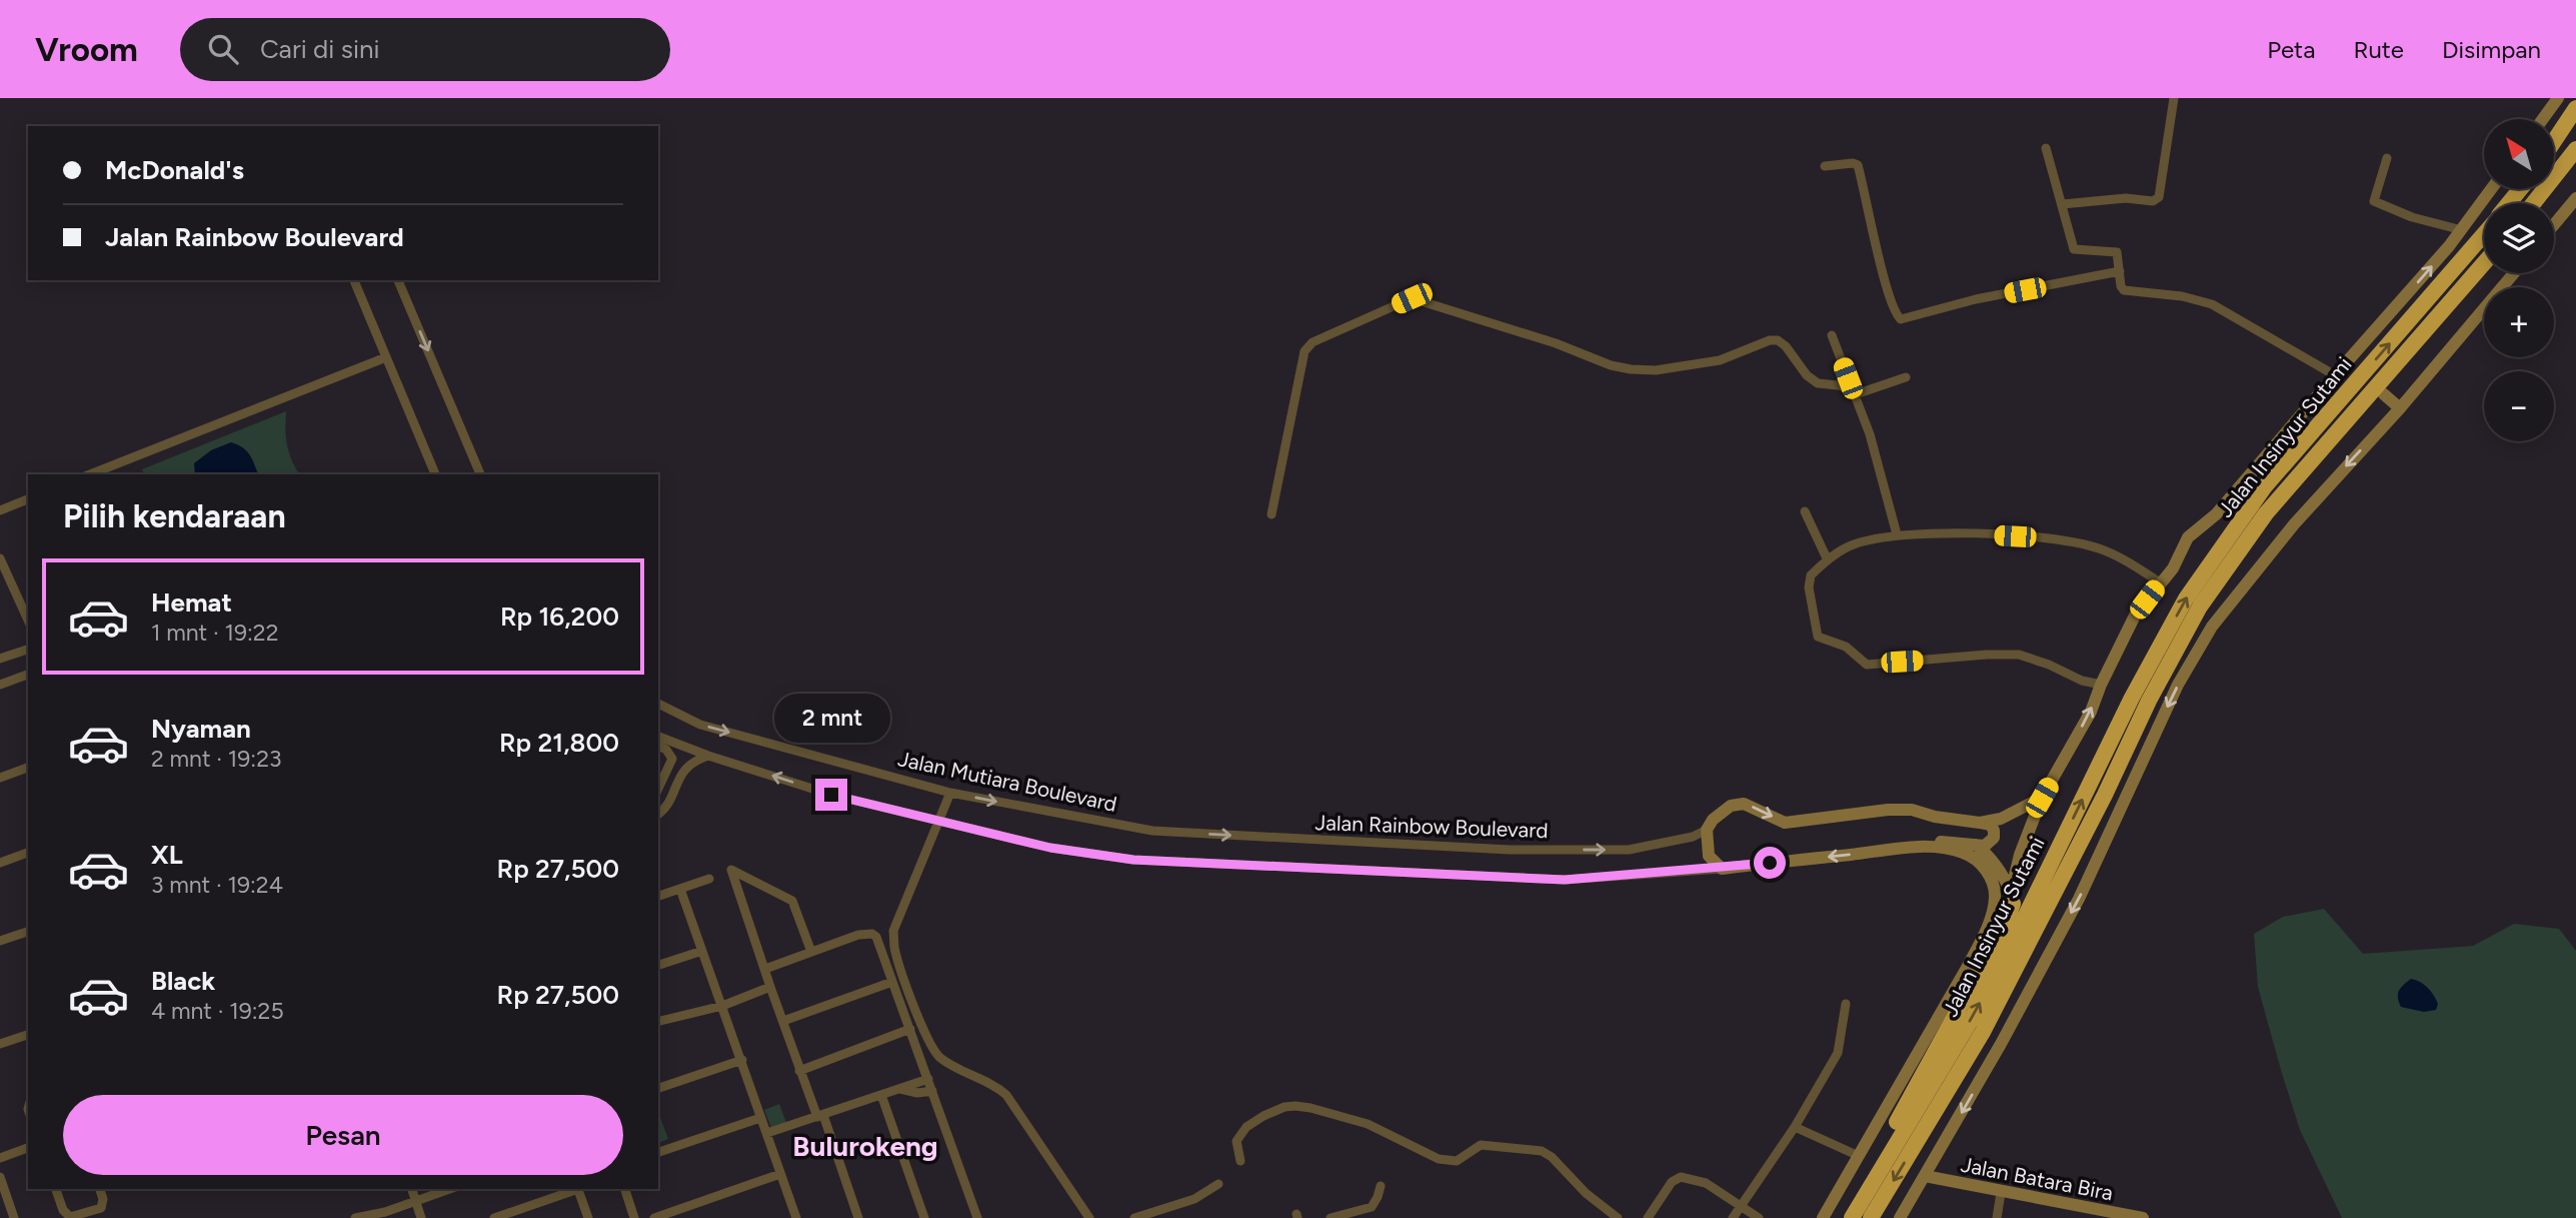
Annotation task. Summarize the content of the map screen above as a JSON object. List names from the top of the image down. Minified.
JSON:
{"streets":{"highway":["Jalan Insinyur Sutami"],"street":["Jalan Mutiara Boulevard","Jalan Rainbow Boulevard","Jalan Batara Bira"]},"crossings":[["Jalan Mutiara Boulevard","Jalan Rainbow Boulevard"]],"districts":["Bulurokeng"],"north":"top left","page":{"header":"Vroom","search":"Cari di sini","nav":["Peta","Rute","Disimpan"],"map_buttons":["+","−"],"banner":["McDonald's","Jalan Rainbow Boulevard"],"heading":"Pilih kendaraan","list":[{"name":"Hemat","note":"1 mnt · 19:22","value":"Rp 16,200"},{"name":"Nyaman","note":"2 mnt · 19:23","value":"Rp 21,800"},{"name":"XL","note":"3 mnt · 19:24","value":"Rp 27,500"},{"name":"Black","note":"4 mnt · 19:25","value":"Rp 27,500"}],"bubble":"2 mnt","buttons":"Pesan"}}
